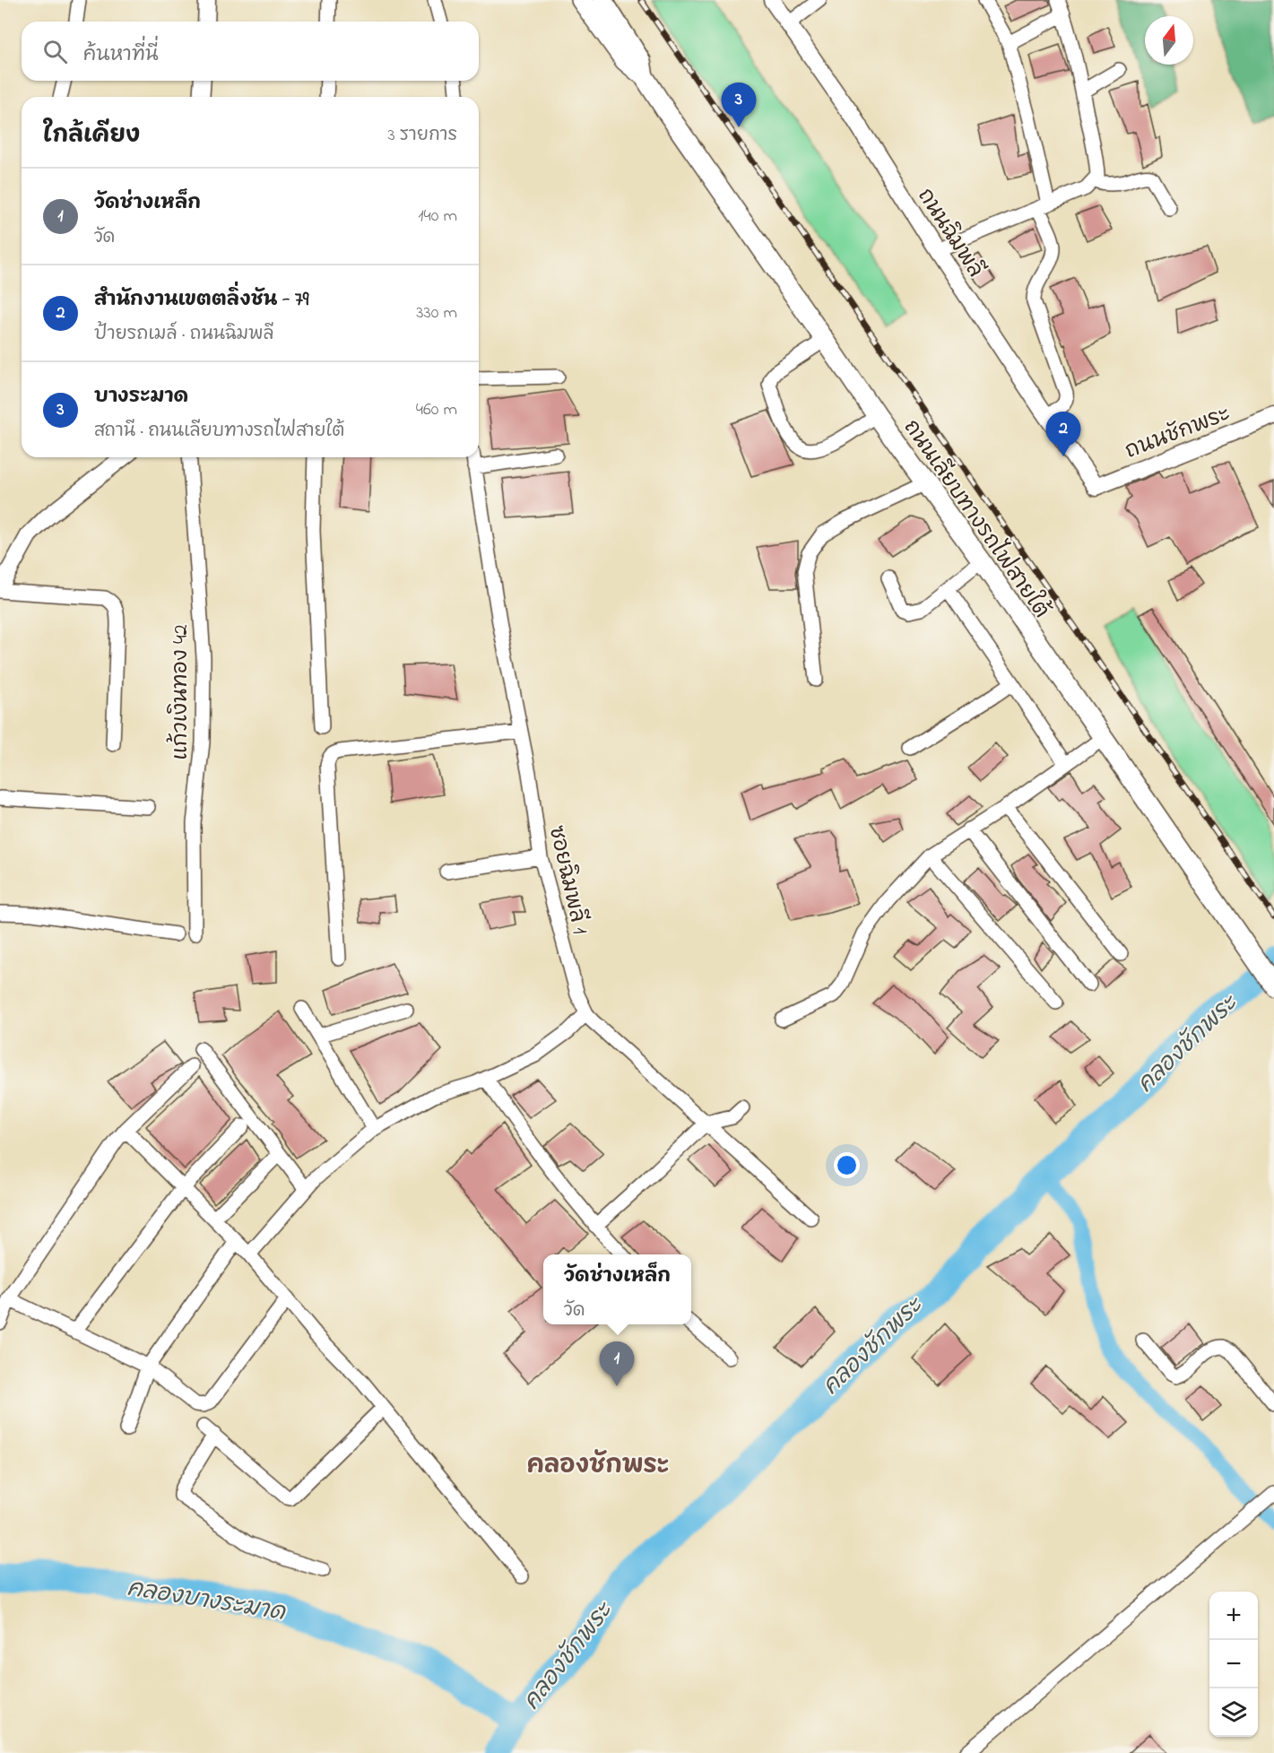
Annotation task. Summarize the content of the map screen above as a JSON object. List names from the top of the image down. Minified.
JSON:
{"streets":{"main road":["ถนนเลียบทางรถไฟสายใต้"],"street":["ถนนฉิมพลี","ถนนชักพระ","แก้วเงินทอง 42","ซอยฉิมพลี 1"]},"crossings":[["ถนนฉิมพลี","ถนนชักพระ"]],"districts":["คลองชักพระ"],"water":["คลองชักพระ","คลองบางระมาด"],"north":"top","page":{"search":"ค้นหาที่นี่","pins":["3","2","1"],"heading":["ใกล้เคียง","3 รายการ"],"list":[{"mark":"1","name":"วัดช่างเหล็ก","note":"วัด","value":"140 m"},{"mark":"2","name":"สำนักงานเขตตลิ่งชัน - 79","note":"ป้ายรถเมล์ · ถนนฉิมพลี","value":"330 m"},{"mark":"3","name":"บางระมาด","note":"สถานี · ถนนเลียบทางรถไฟสายใต้","value":"460 m"}],"popup":["วัดช่างเหล็ก","วัด"],"map_buttons":["+","−"]}}
